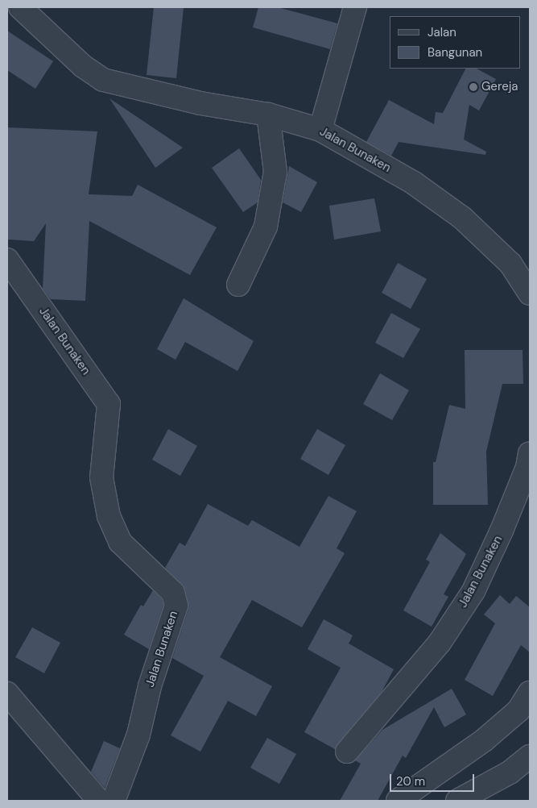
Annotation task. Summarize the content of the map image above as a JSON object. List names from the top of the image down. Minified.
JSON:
{"streets":{"street":["Jalan Bunaken"]},"places":["Gereja"],"legend":["Jalan","Bangunan"],"scale_bar":"20 m"}
